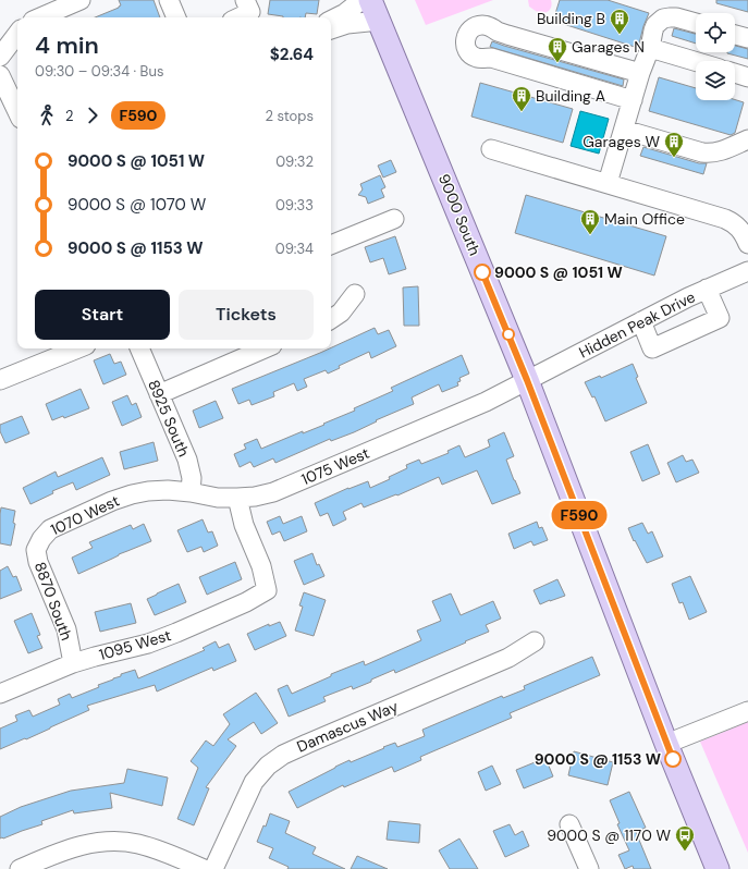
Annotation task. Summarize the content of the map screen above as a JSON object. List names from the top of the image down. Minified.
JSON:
{"streets":{"main road":["9000 South"],"street":["Hidden Peak Drive","8925 South","1075 West","1070 West","8870 South","1095 West","Damascus Way"]},"crossings":[["9000 South","Hidden Peak Drive"],["9000 South","1075 West"],["Hidden Peak Drive","1075 West"],["8925 South","1075 West"],["1075 West","1070 West"],["1075 West","1095 West"],["1070 West","8870 South"],["8870 South","1095 West"]],"places":{"building":["Building B","Garages N","Building A","Garages W","Main Office"],"other":["9000 S @ 1051 W","9000 S @ 1153 W"],"bus stop":["9000 S @ 1170 W"]},"lines":["bus line F590"],"page":{"on_map":"F590","heading":["4 min","09:30 – 09:34 · Bus","$2.64"],"legs":["2","F590","2 stops"],"list":[{"name":"9000 S @ 1051 W","value":"09:32"},{"name":"9000 S @ 1070 W","value":"09:33"},{"name":"9000 S @ 1153 W","value":"09:34"}],"buttons":["Start","Tickets"]}}
